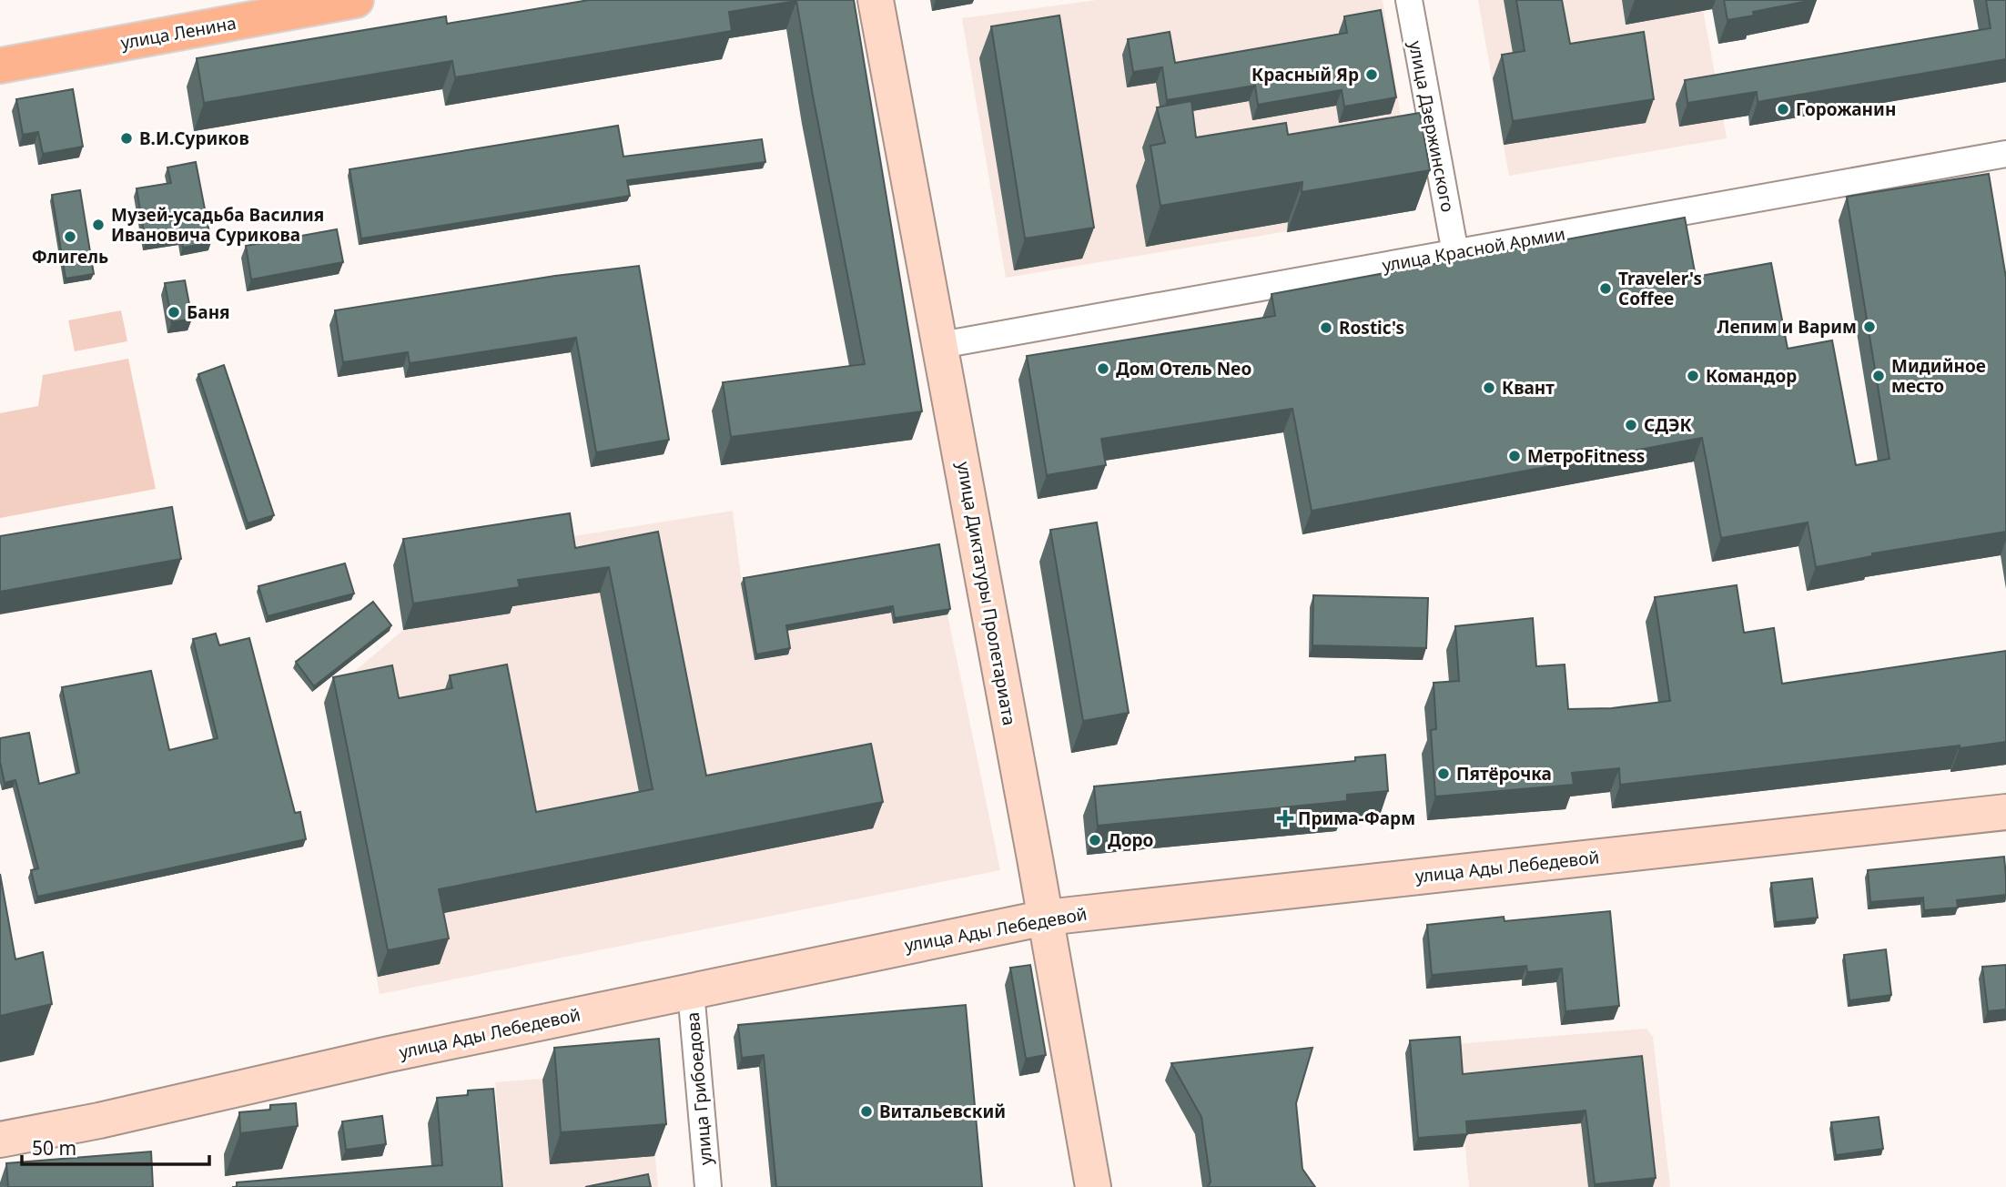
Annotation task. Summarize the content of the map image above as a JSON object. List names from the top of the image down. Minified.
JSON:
{"streets":{"main road":["улица Ленина","улица Диктатуры Пролетариата","улица Ады Лебедевой"],"street":["улица Дзержинского","улица Красной Армии","улица Грибоедова"]},"crossings":[["улица Дзержинского","улица Красной Армии"],["улица Красной Армии","улица Диктатуры Пролетариата"],["улица Диктатуры Пролетариата","улица Ады Лебедевой"],["улица Ады Лебедевой","улица Грибоедова"]],"places":{"other":["Красный Яр","Горожанин","В.И.Суриков","Музей-усадьба Василия Ивановича Сурикова","Флигель","Traveler's Coffee","Баня","Лепим и Варим","Rostic's","Дом Отель Neo","Командор","Мидийное место","Квант","СДЭК","МетроFitness","Пятёрочка","Доро","Витальевский"],"health":["Прима-Фарм"]},"scale_bar":"50 m"}
